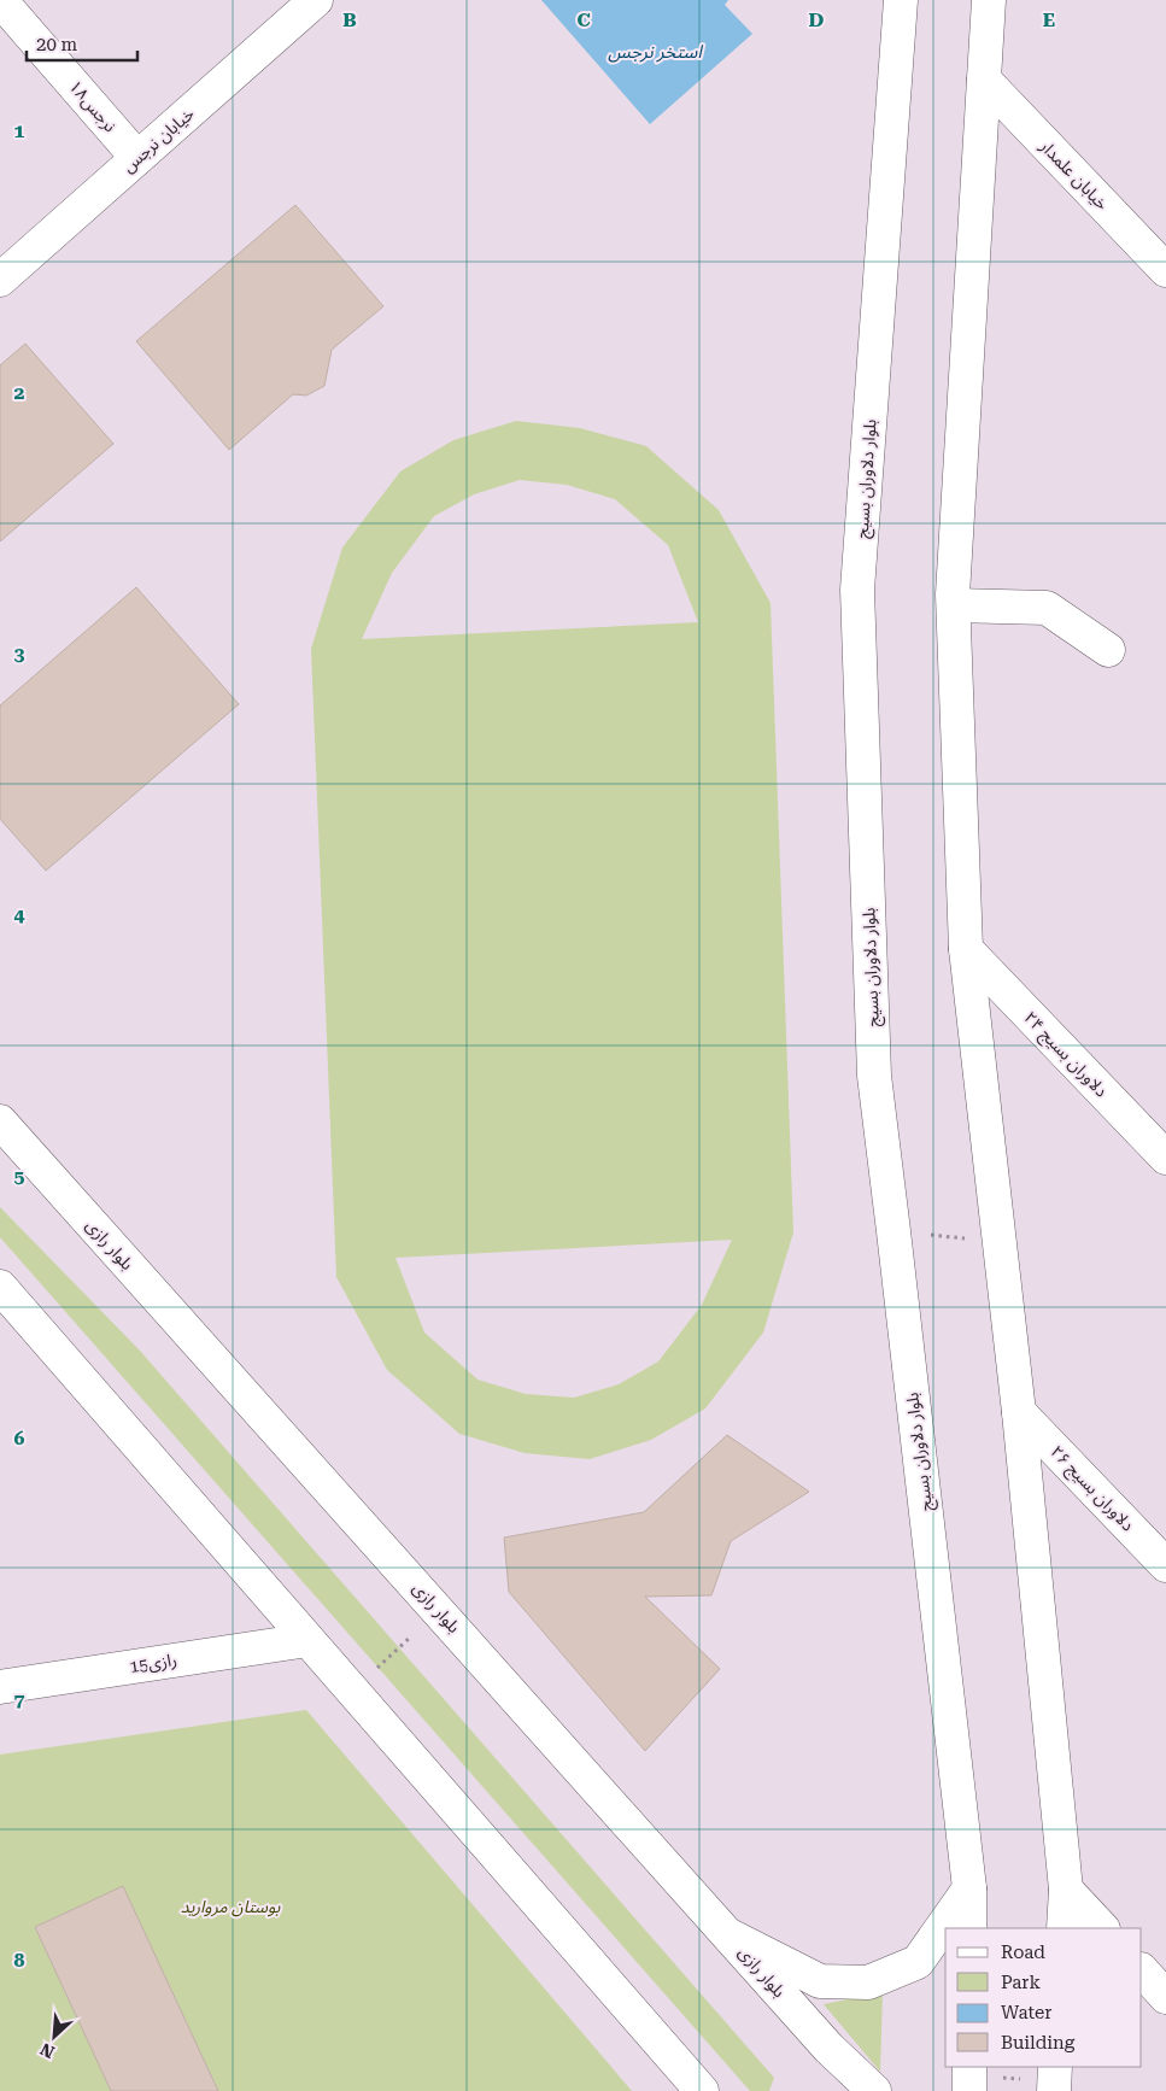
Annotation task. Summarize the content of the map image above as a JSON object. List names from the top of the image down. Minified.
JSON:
{"streets":{"main road":["نرجس۱۸","خیابان نرجس","خیابان علمدار","بلوار دلاوران بسیج","دلاوران بسیج ۲۴","بلوار رازی","دلاوران بسیج ۲۶","15رازی"]},"crossings":[["نرجس۱۸","خیابان نرجس"]],"water":["استخر نرجس"],"parks":["بوستان مروارید"],"legend":["Road","Park","Water","Building"],"scale_bar":"20 m","north":"bottom left","grid":{"columns":["B","C","D","E"],"rows":["1","2","3","4","5","6","7","8"]}}
